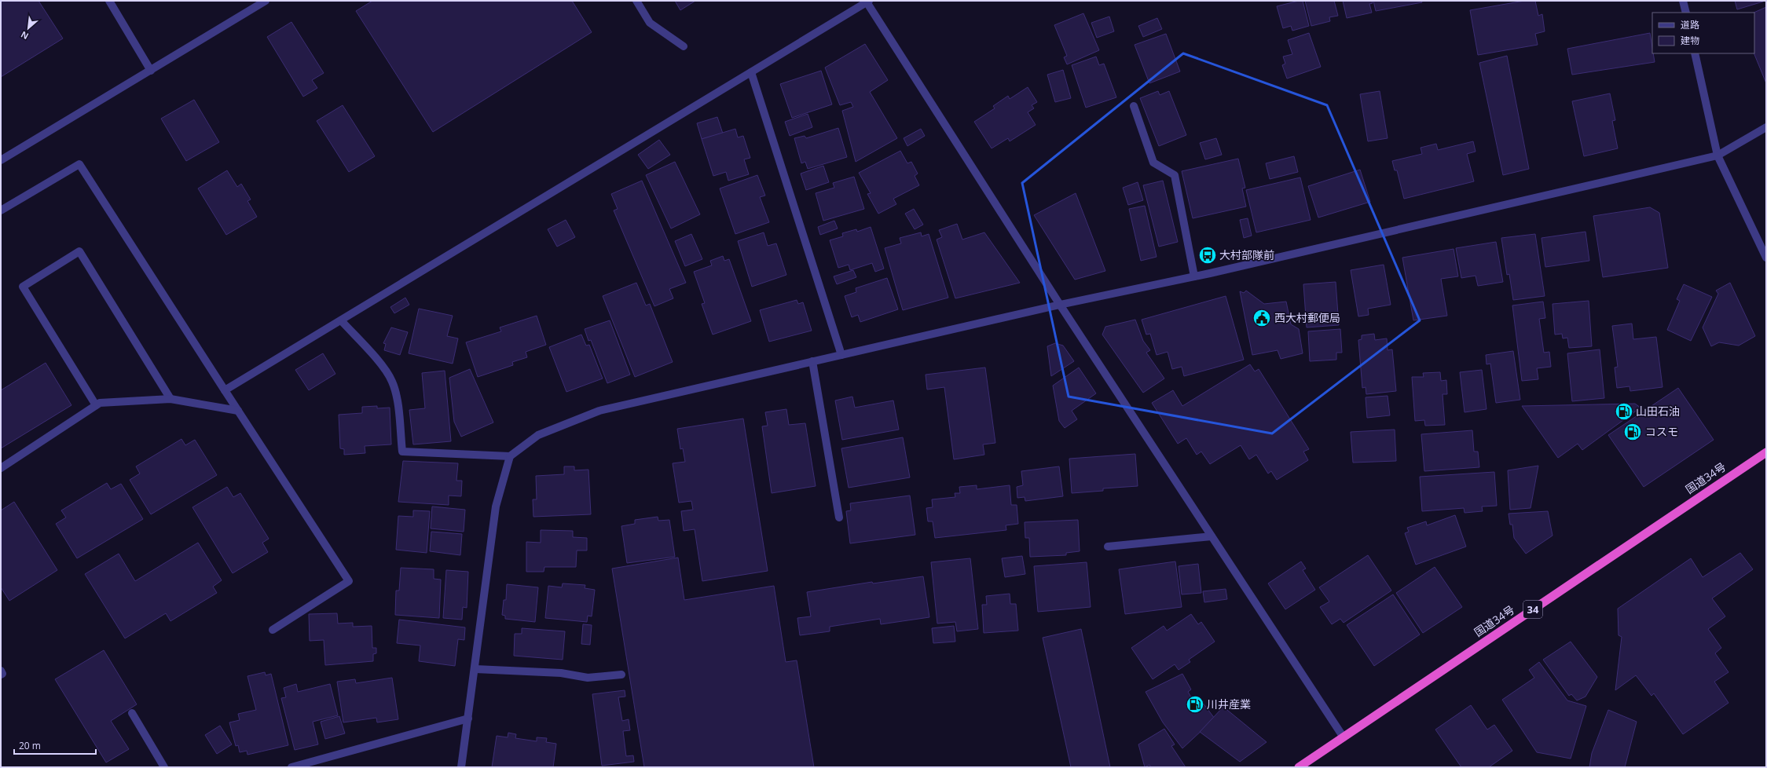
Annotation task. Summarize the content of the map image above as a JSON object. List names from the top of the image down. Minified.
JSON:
{"streets":{"highway":["国道34号","34"]},"places":{"bus stop":["大村部隊前"],"public building":["西大村郵便局"],"fuel station":["山田石油","コスモ","川井産業"]},"legend":["道路","建物"],"scale_bar":"20 m","north":"bottom left"}
